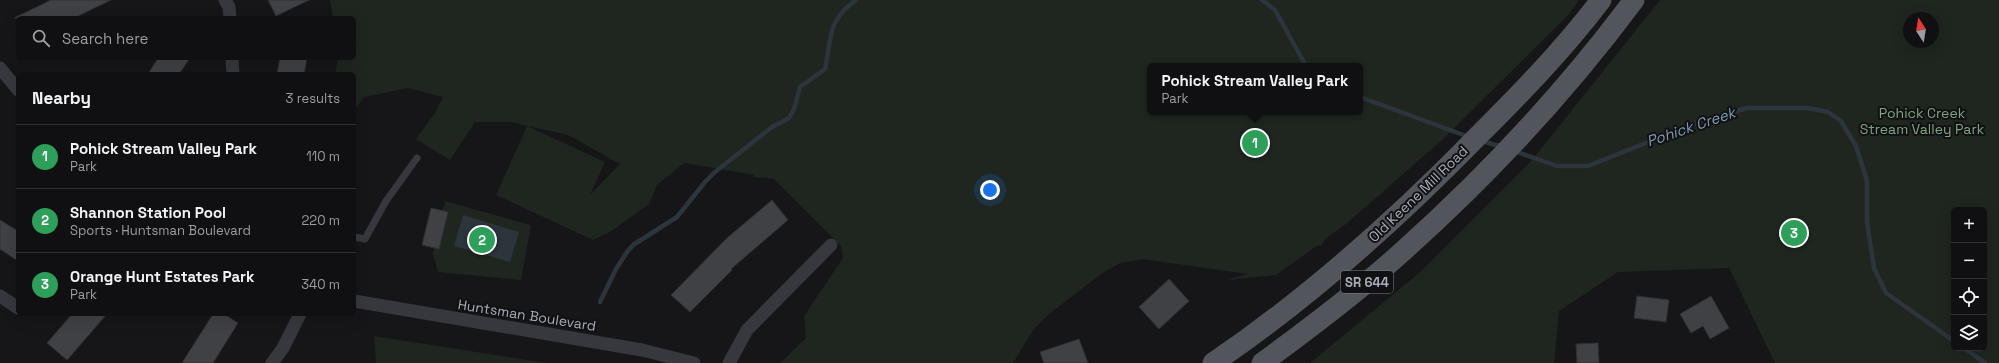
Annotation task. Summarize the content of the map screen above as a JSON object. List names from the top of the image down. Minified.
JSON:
{"streets":{"main road":["Old Keene Mill Road","SR 644"],"street":["Huntsman Boulevard"]},"water":["Pohick Creek"],"parks":["Pohick Creek Stream Valley Park"],"north":"top","page":{"search":"Search here","popup":["Pohick Stream Valley Park","Park"],"heading":["Nearby","3 results"],"list":[{"mark":"1","name":"Pohick Stream Valley Park","note":"Park","value":"110 m"},{"mark":"2","name":"Shannon Station Pool","note":"Sports · Huntsman Boulevard","value":"220 m"},{"mark":"3","name":"Orange Hunt Estates Park","note":"Park","value":"340 m"}],"pins":["1","3","2"],"map_buttons":["+","−"]}}
